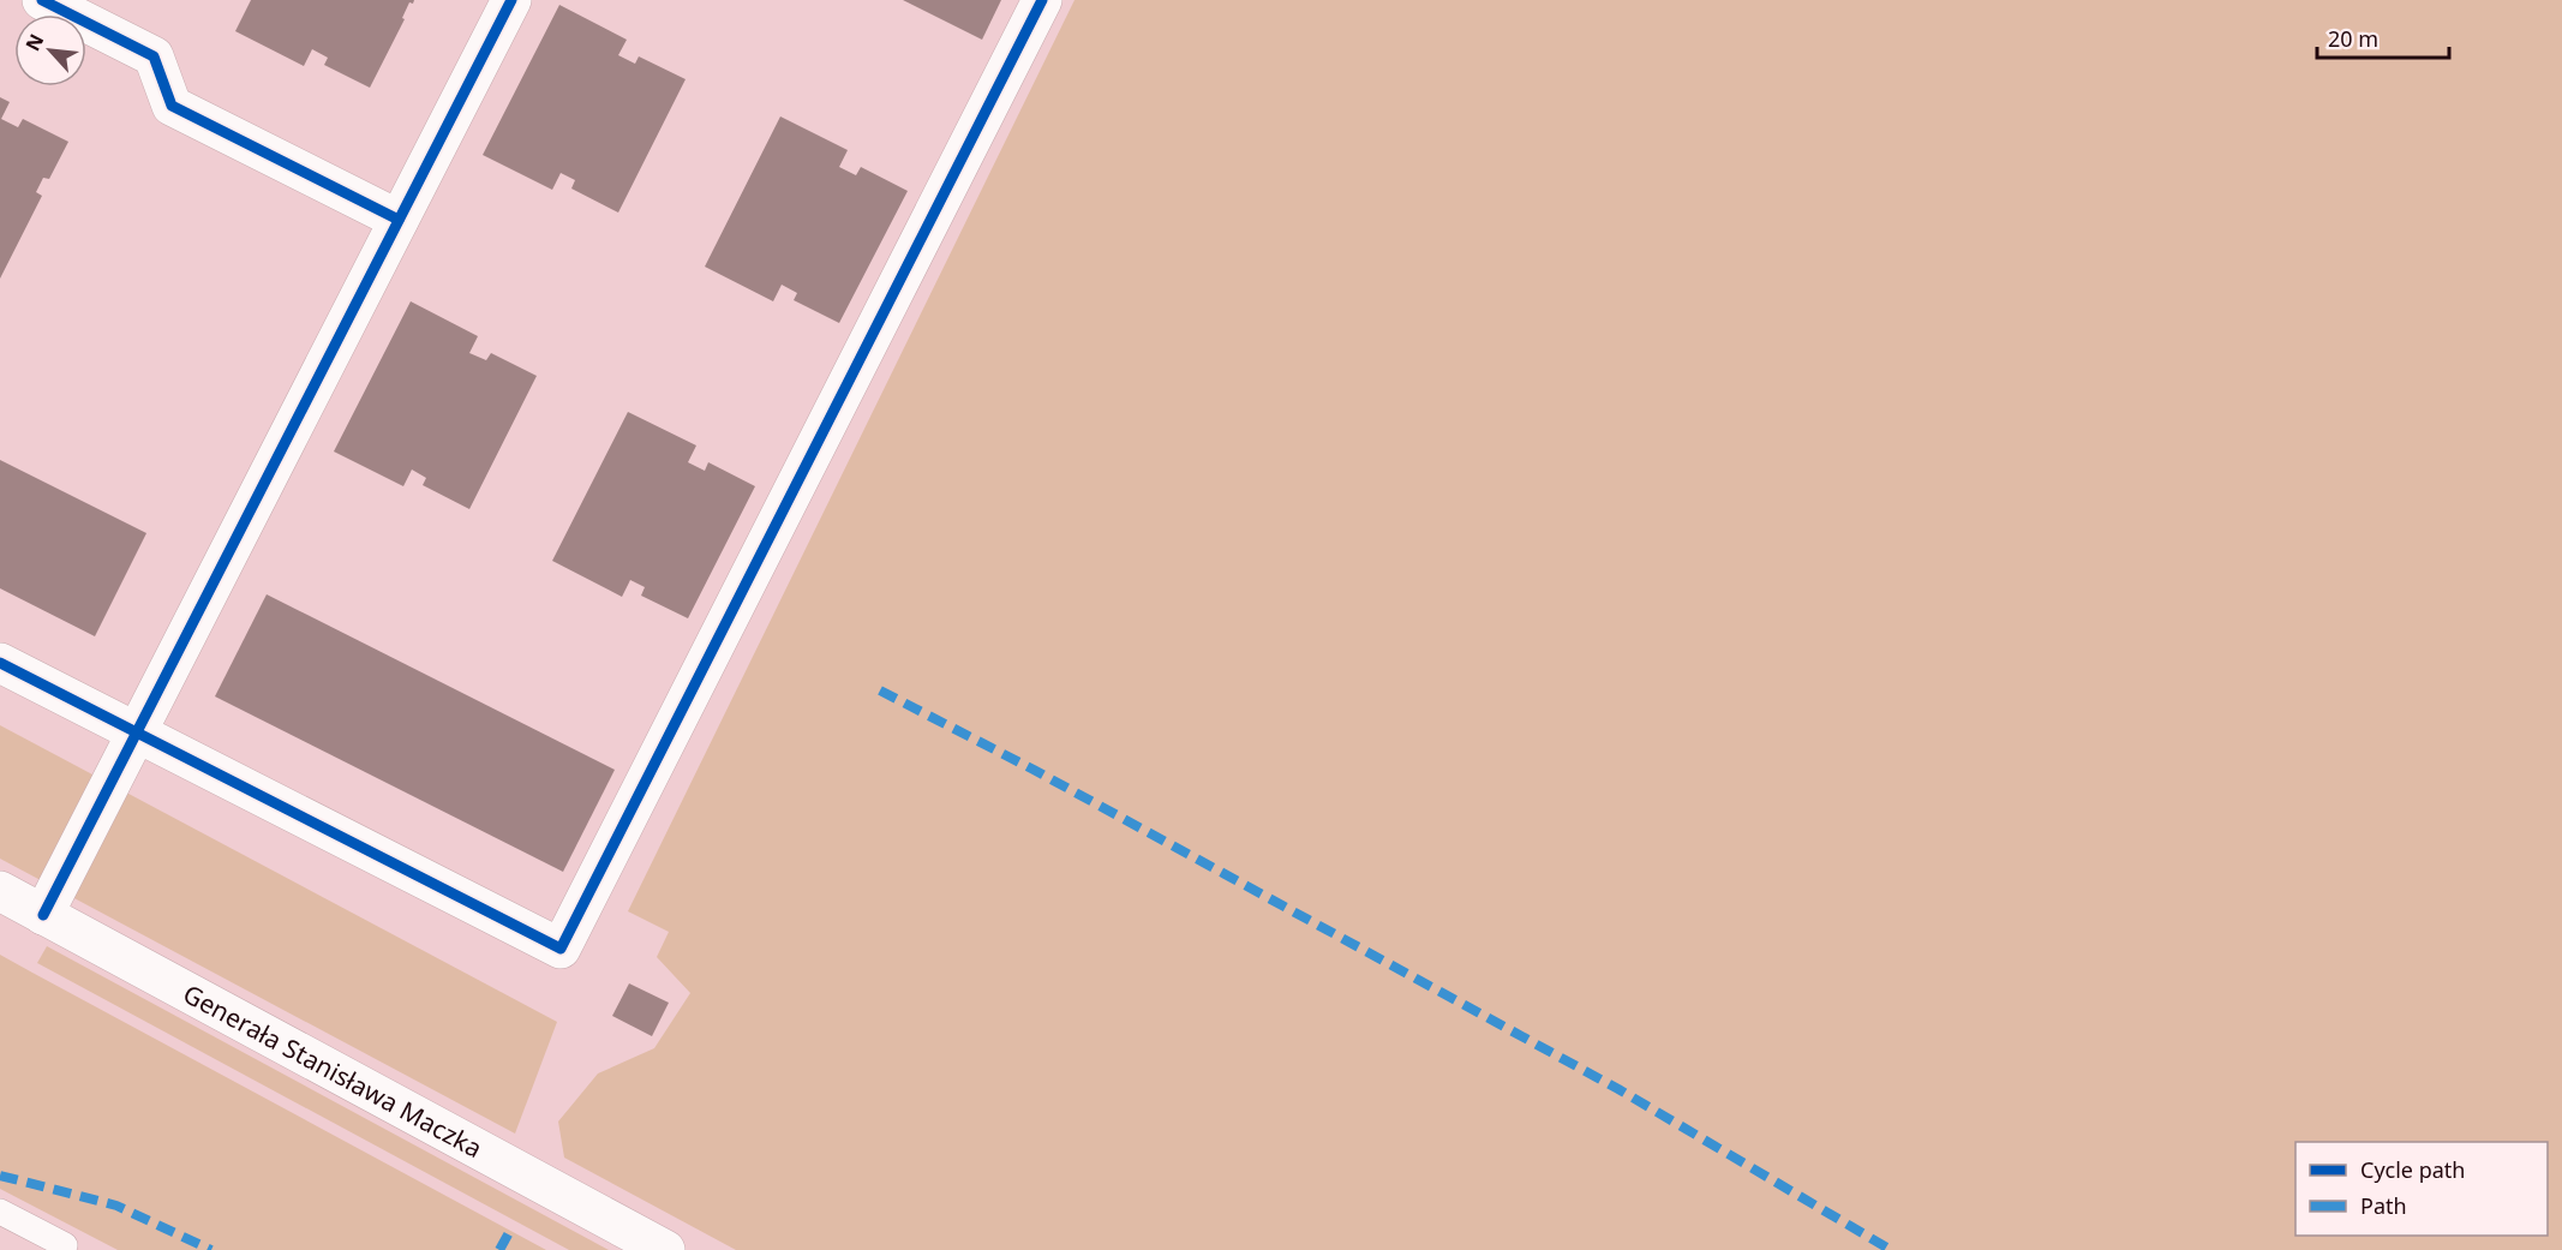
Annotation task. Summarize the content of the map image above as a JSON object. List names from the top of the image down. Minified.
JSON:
{"streets":{"street":["Generała Stanisława Maczka"]},"legend":["Cycle path","Path"],"scale_bar":"20 m","north":"top left"}
